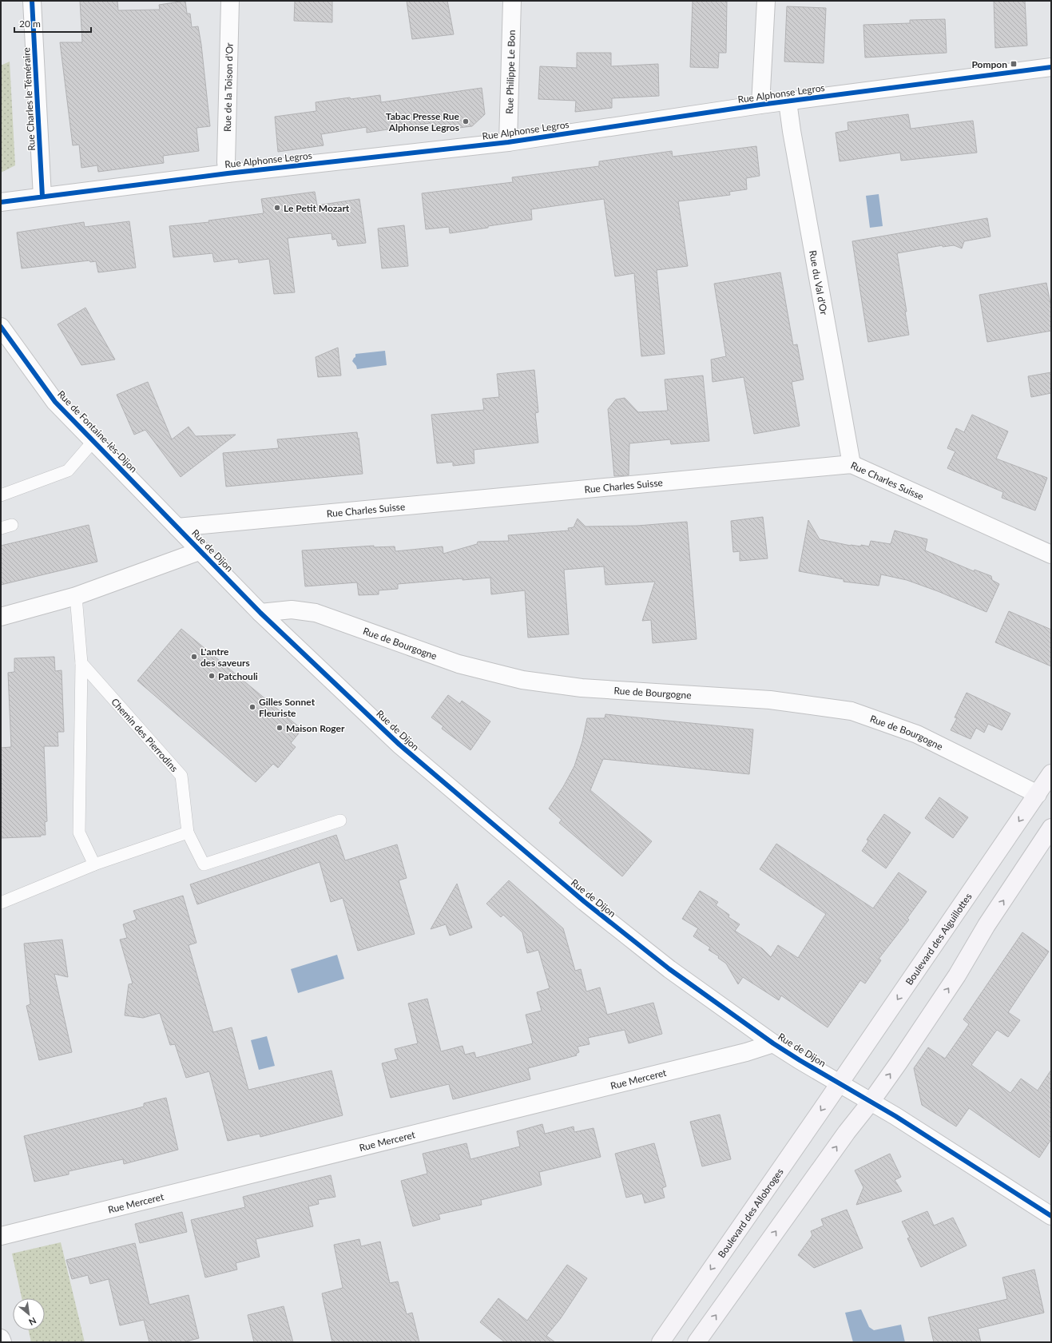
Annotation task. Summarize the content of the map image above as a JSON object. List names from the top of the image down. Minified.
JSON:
{"streets":{"main road":["Boulevard des Aiguillottes","Boulevard des Allobroges"],"street":["Rue Philippe Le Bon","Rue de la Toison d'Or","Rue Alphonse Legros","Rue Charles le Téméraire","Rue du Val d'Or","Rue de Fontaine-lès-Dijon","Rue Charles Suisse","Rue de Dijon","Rue de Bourgogne","Rue Merceret"],"lane":["Chemin des Pierrodins"]},"crossings":[["Rue Philippe Le Bon","Rue Alphonse Legros"],["Rue de la Toison d'Or","Rue Alphonse Legros"],["Rue Alphonse Legros","Rue Charles le Téméraire"],["Rue Alphonse Legros","Rue du Val d'Or"],["Rue du Val d'Or","Rue Charles Suisse"],["Rue de Fontaine-lès-Dijon","Rue Charles Suisse"],["Rue de Fontaine-lès-Dijon","Rue de Dijon"],["Rue Charles Suisse","Rue de Dijon"],["Rue de Dijon","Rue de Bourgogne"],["Rue de Dijon","Boulevard des Aiguillottes"],["Rue de Dijon","Rue Merceret"],["Rue de Dijon","Boulevard des Allobroges"],["Rue de Bourgogne","Boulevard des Aiguillottes"],["Boulevard des Aiguillottes","Boulevard des Allobroges"]],"places":{"transit":["Pompon"],"other":["Tabac Presse Rue Alphonse Legros","Le Petit Mozart","L'antre des saveurs","Patchouli","Gilles Sonnet Fleuriste","Maison Roger"]},"scale_bar":"20 m","north":"bottom right"}
